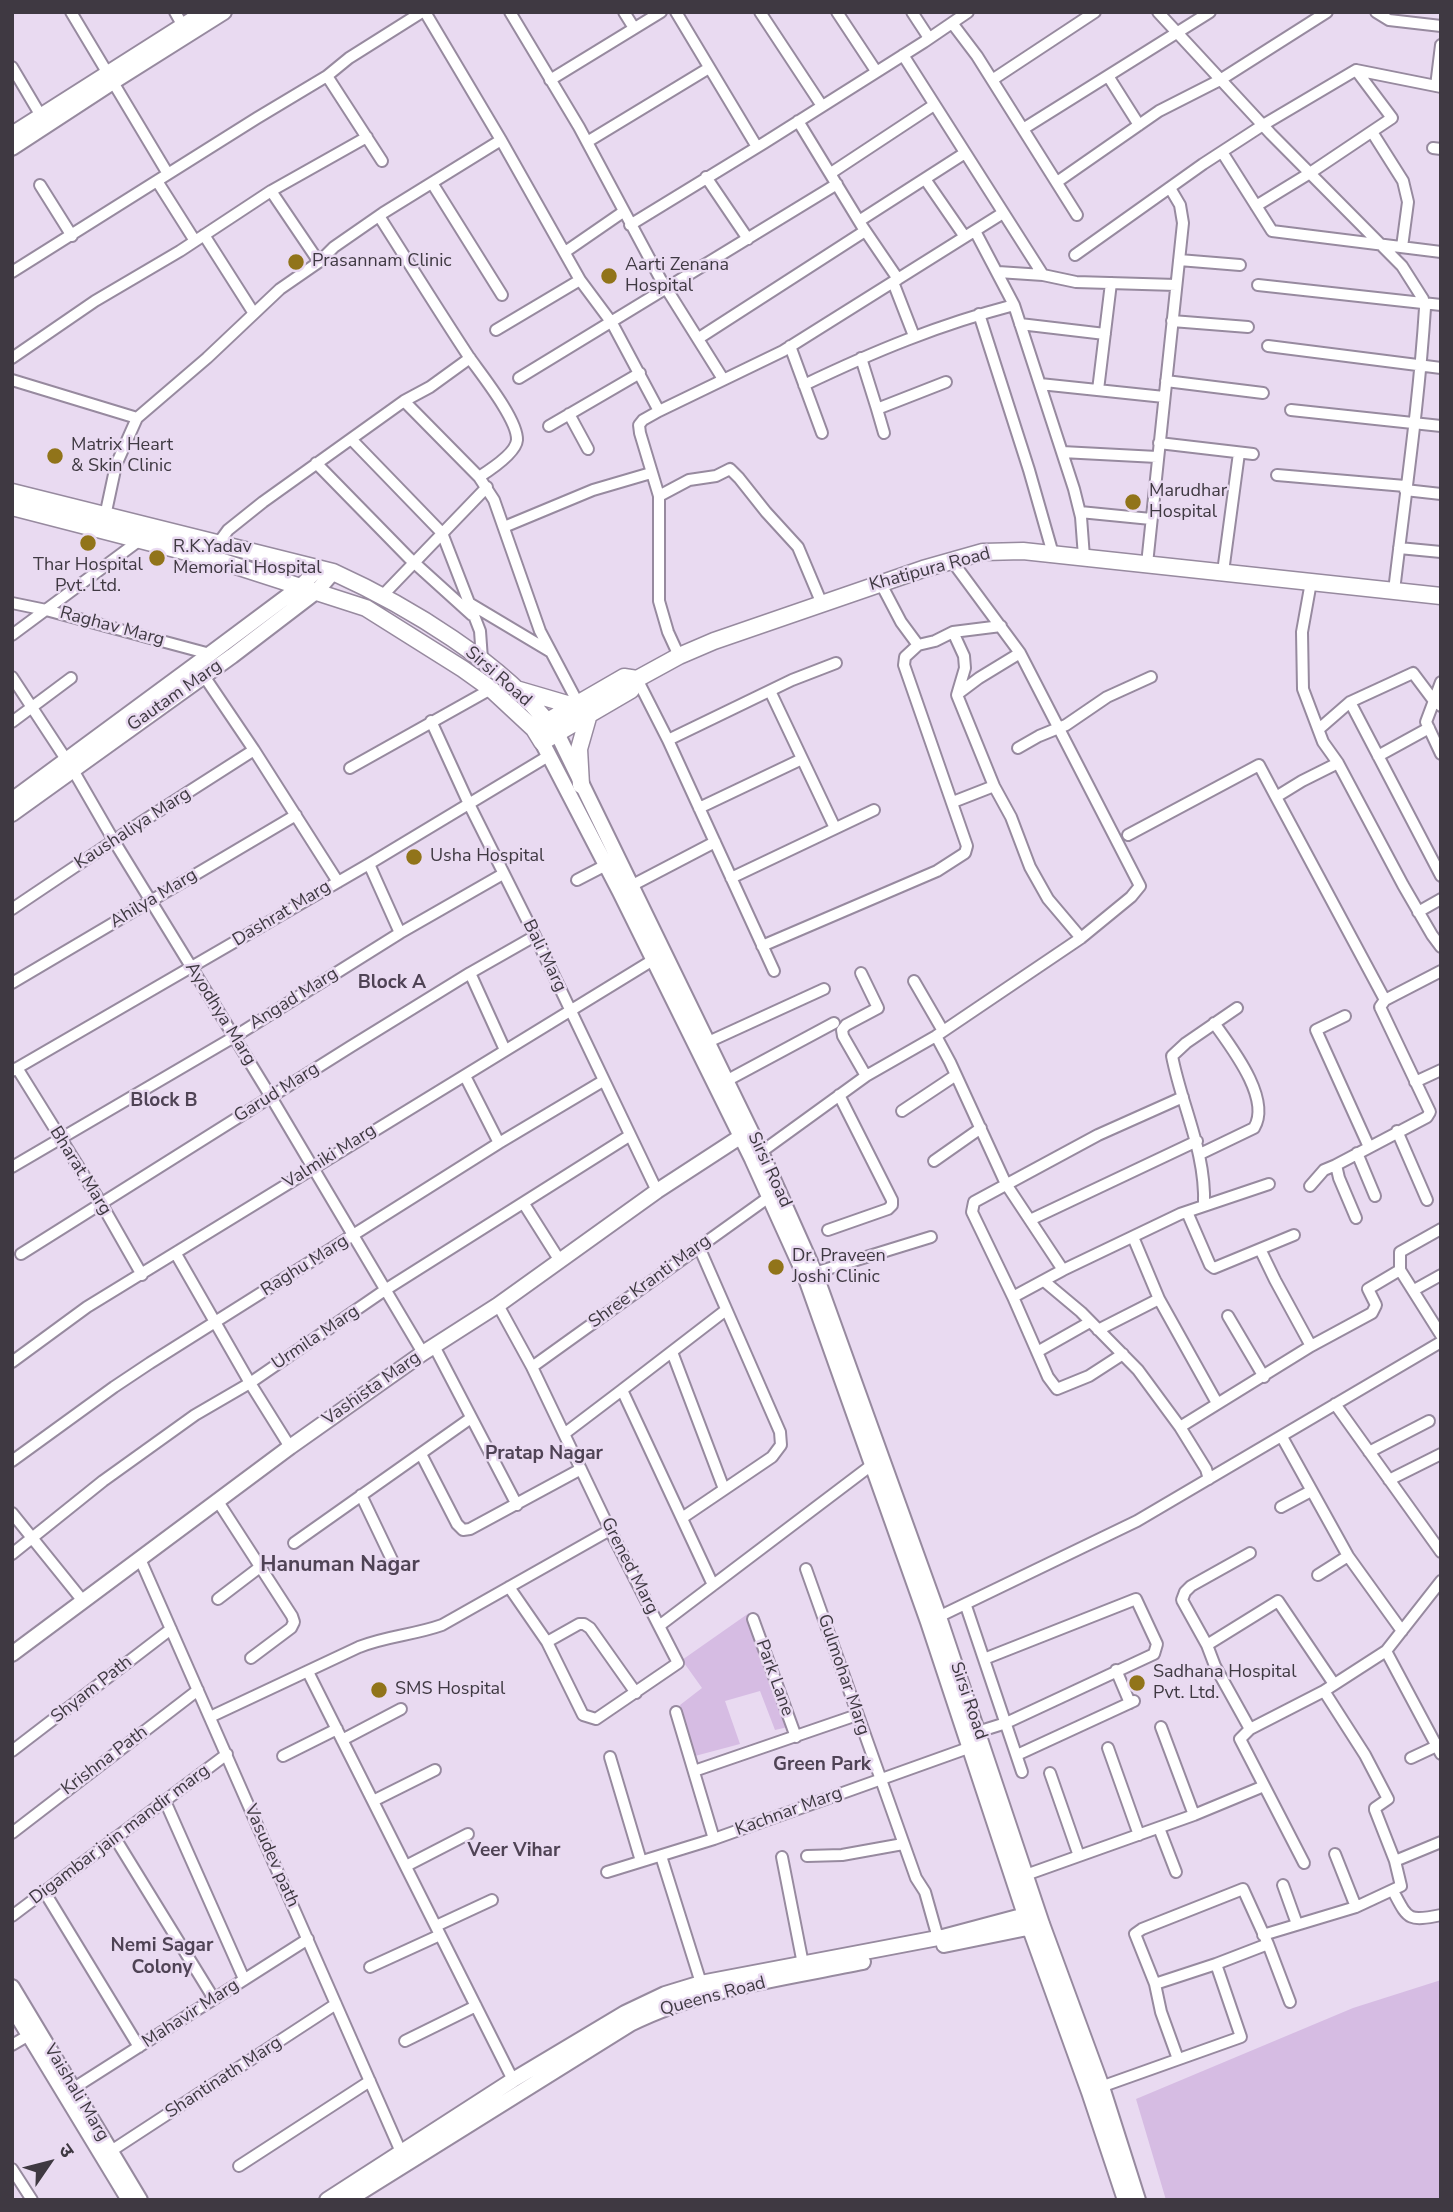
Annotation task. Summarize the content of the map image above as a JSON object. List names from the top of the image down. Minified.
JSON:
{"streets":{"main road":["Khatipura Road","Sirsi Road"],"street":["Raghav Marg","Gautam Marg","Kaushaliya Marg","Ahilya Marg","Dashrat Marg","Bali Marg","Angad Marg","Ayodhya Marg","Garud Marg","Valmiki Marg","Bharat Marg","Raghu Marg","Shree Kranti Marg","Urmila Marg","Vashista Marg","Grened Marg","Gulmohar Marg","Park Lane","Shyam Path","Krishna Path","Kachnar Marg","Digambar jain mandir marg","Vasudev path","Queens Road","Mahavir Marg","Shantinath Marg","Vaishali Marg"]},"crossings":[["Khatipura Road","Sirsi Road"],["Khatipura Road","Dashrat Marg"],["Raghav Marg","Gautam Marg"],["Sirsi Road","Gautam Marg"],["Sirsi Road","Dashrat Marg"],["Sirsi Road","Valmiki Marg"],["Sirsi Road","Shree Kranti Marg"],["Sirsi Road","Vashista Marg"],["Sirsi Road","Grened Marg"],["Sirsi Road","Kachnar Marg"],["Sirsi Road","Queens Road"],["Gautam Marg","Ayodhya Marg"],["Kaushaliya Marg","Ayodhya Marg"],["Ahilya Marg","Ayodhya Marg"],["Dashrat Marg","Bali Marg"],["Dashrat Marg","Ayodhya Marg"],["Dashrat Marg","Bharat Marg"],["Bali Marg","Angad Marg"],["Bali Marg","Garud Marg"],["Bali Marg","Valmiki Marg"],["Bali Marg","Raghu Marg"],["Bali Marg","Urmila Marg"],["Bali Marg","Vashista Marg"],["Angad Marg","Ayodhya Marg"],["Angad Marg","Bharat Marg"],["Ayodhya Marg","Garud Marg"],["Ayodhya Marg","Valmiki Marg"],["Ayodhya Marg","Raghu Marg"],["Ayodhya Marg","Urmila Marg"],["Ayodhya Marg","Vashista Marg"],["Garud Marg","Bharat Marg"],["Valmiki Marg","Bharat Marg"],["Shree Kranti Marg","Grened Marg"],["Vashista Marg","Grened Marg"],["Vashista Marg","Vasudev path"],["Gulmohar Marg","Kachnar Marg"],["Gulmohar Marg","Queens Road"],["Shyam Path","Vasudev path"],["Krishna Path","Vasudev path"],["Digambar jain mandir marg","Vasudev path"],["Vasudev path","Queens Road"],["Vasudev path","Mahavir Marg"],["Vasudev path","Shantinath Marg"],["Mahavir Marg","Vaishali Marg"],["Shantinath Marg","Vaishali Marg"]],"districts":["Block A","Block B","Pratap Nagar","Hanuman Nagar","Green Park","Veer Vihar","Nemi Sagar Colony"],"places":["Prasannam Clinic","Aarti Zenana Hospital","Matrix Heart & Skin Clinic","Marudhar Hospital","Thar Hospital Pvt. Ltd.","R.K.Yadav Memorial Hospital","Usha Hospital","Dr. Praveen Joshi Clinic","Sadhana Hospital Pvt. Ltd.","SMS Hospital"],"north":"top right"}
